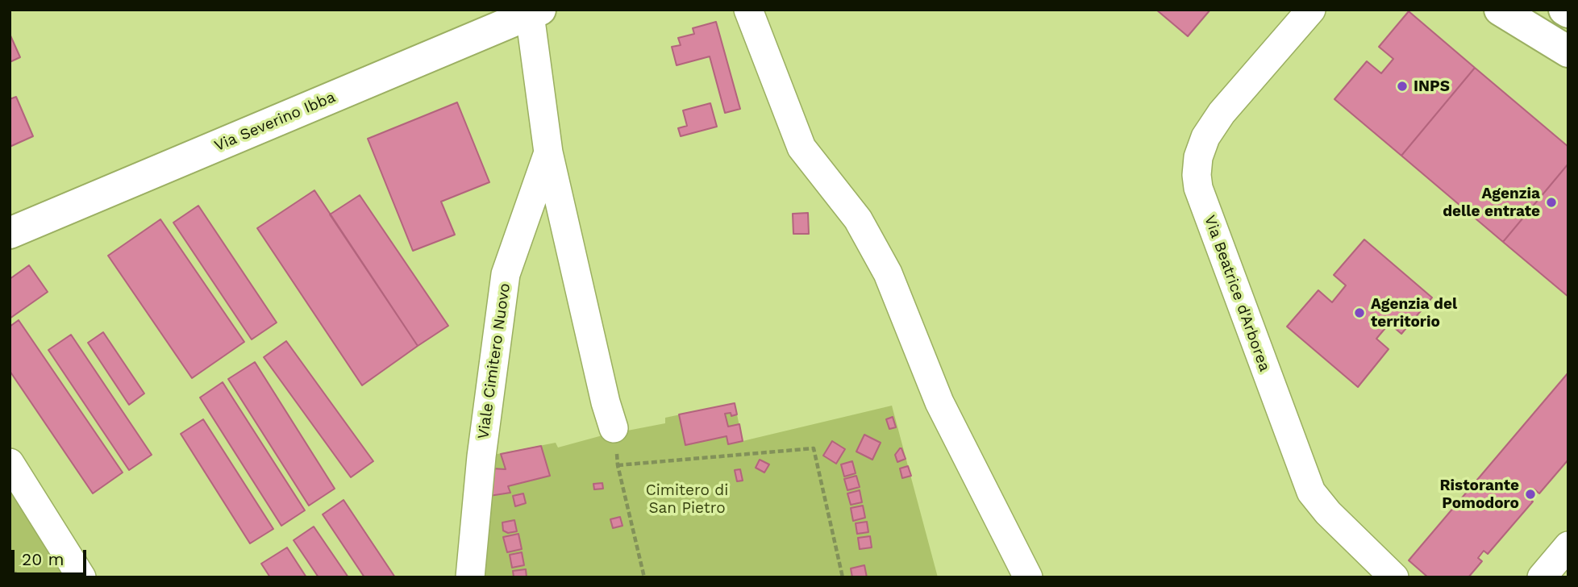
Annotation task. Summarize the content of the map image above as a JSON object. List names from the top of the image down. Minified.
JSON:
{"streets":{"street":["Via Severino Ibba","Via Beatrice d'Arborea","Viale Cimitero Nuovo"]},"crossings":[["Via Severino Ibba","Viale Cimitero Nuovo"]],"parks":["Cimitero di San Pietro"],"places":["INPS","Agenzia delle entrate","Agenzia del territorio","Ristorante Pomodoro"],"scale_bar":"20 m"}
